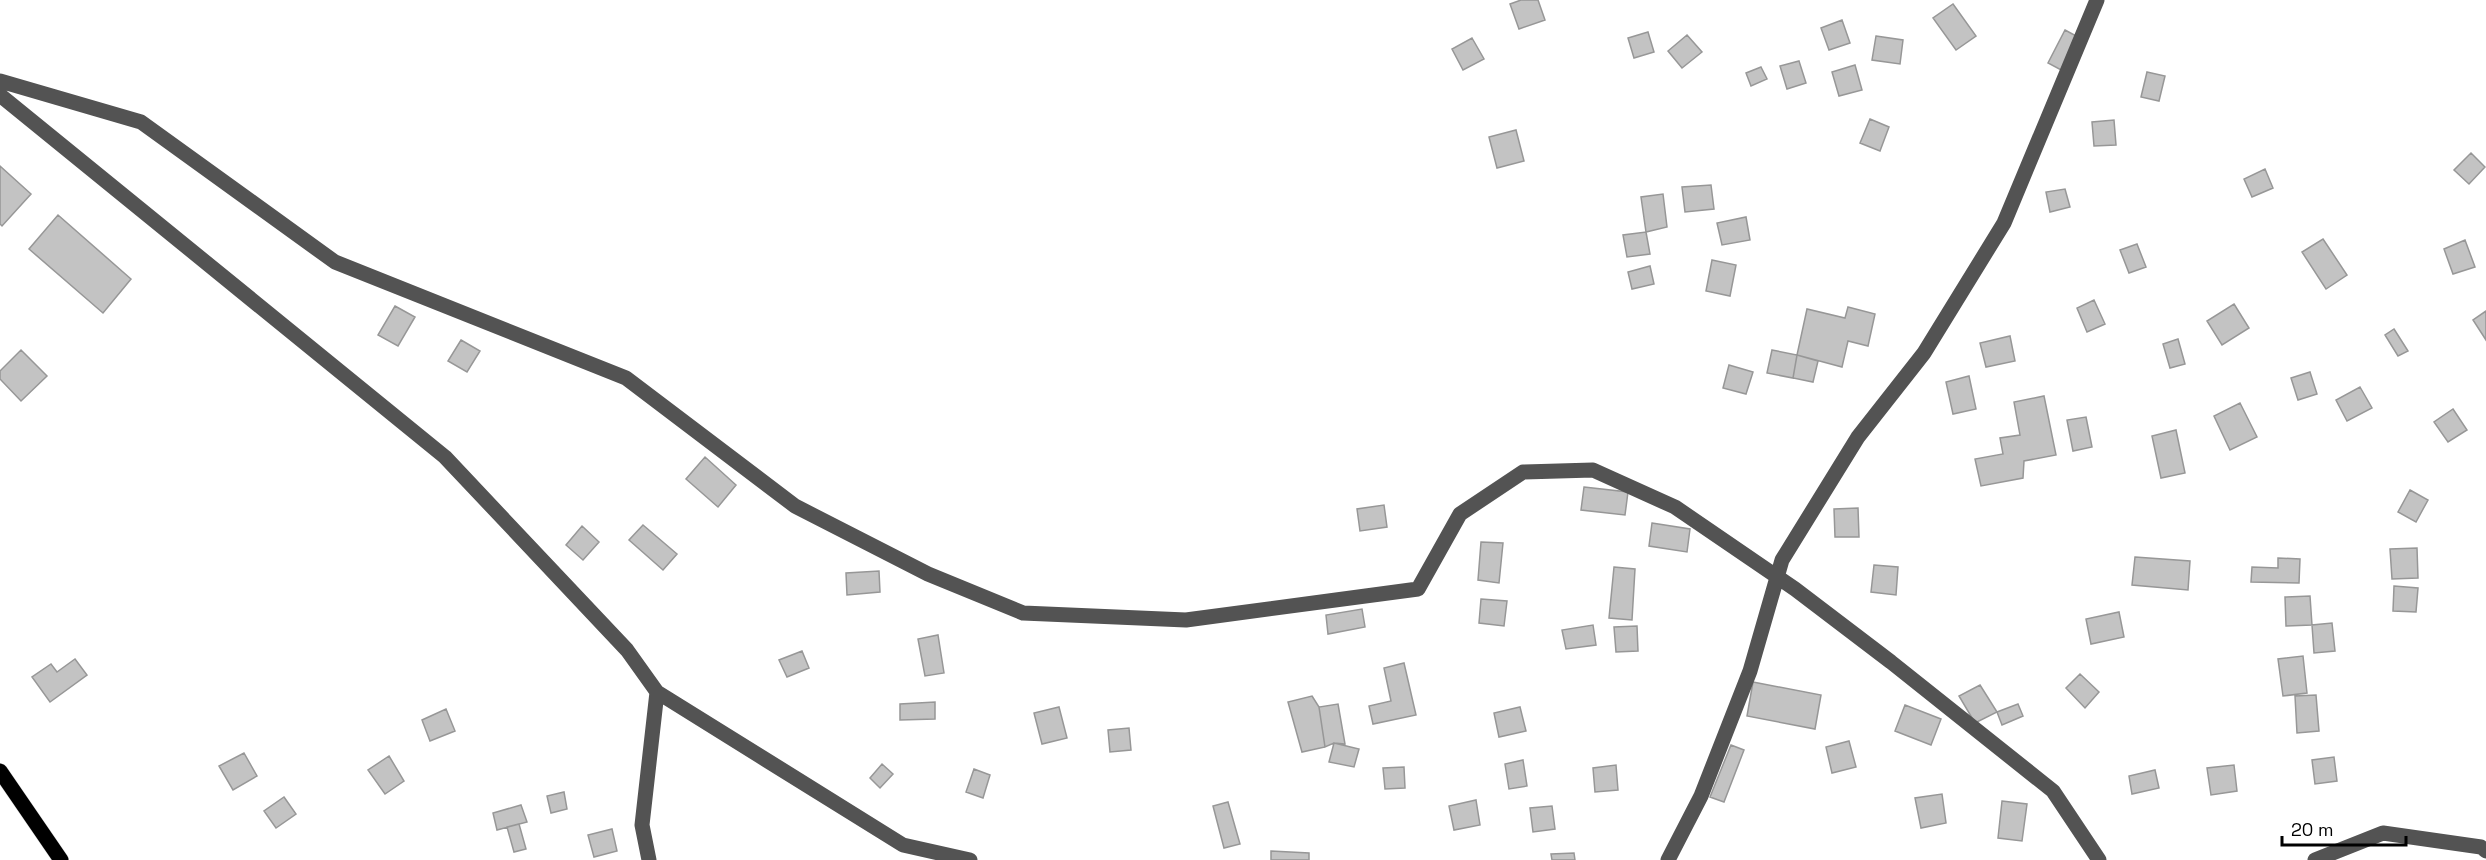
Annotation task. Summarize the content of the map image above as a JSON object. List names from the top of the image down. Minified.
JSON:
{"scale_bar":"20 m"}
